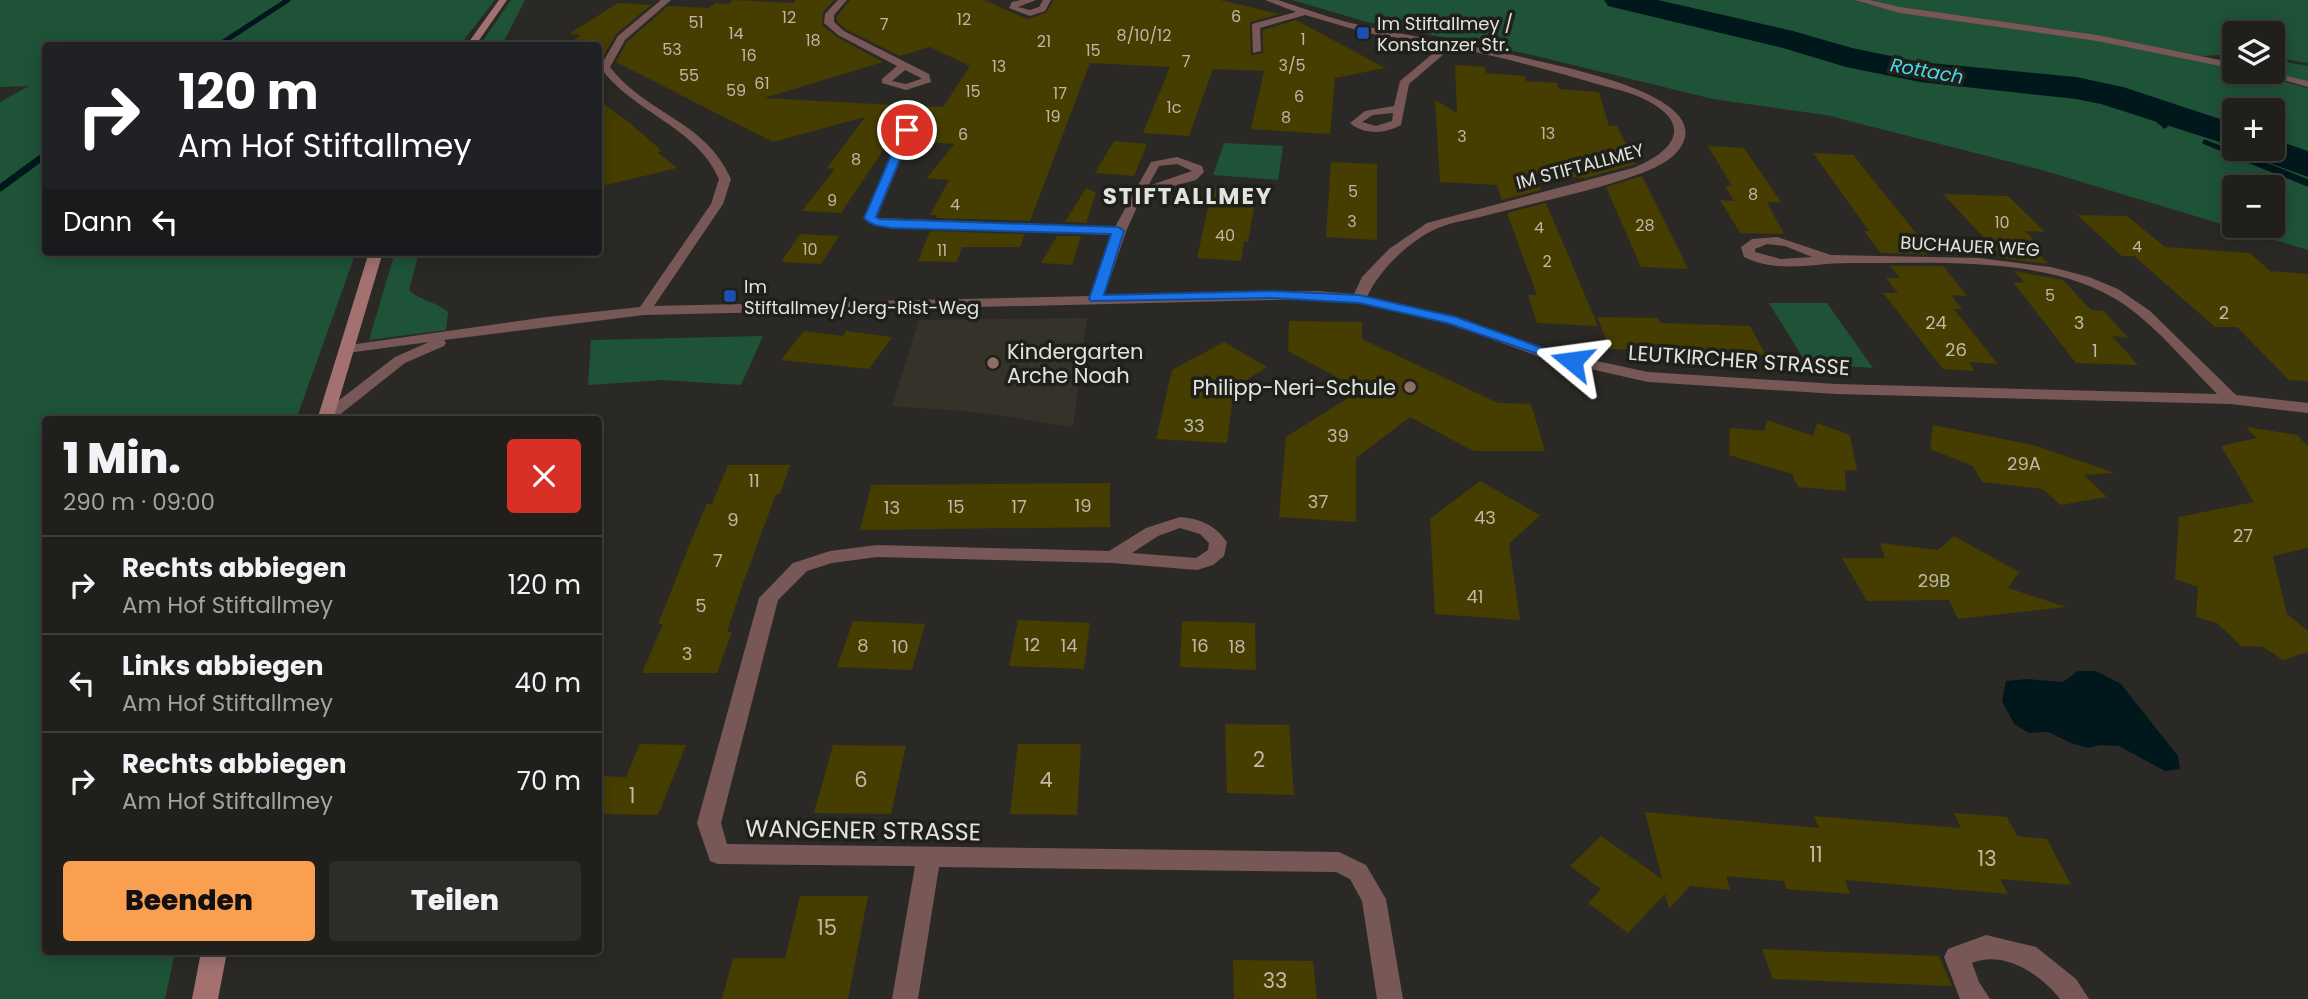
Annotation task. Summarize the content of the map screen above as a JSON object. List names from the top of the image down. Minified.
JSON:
{"streets":{"street":["IM STIFTALLMEY","BUCHAUER WEG","LEUTKIRCHER STRASSE","WANGENER STRASSE"]},"crossings":[["IM STIFTALLMEY","LEUTKIRCHER STRASSE"],["BUCHAUER WEG","LEUTKIRCHER STRASSE"]],"districts":["STIFTALLMEY"],"water":["Rottach"],"places":{"transit":["Im Stiftallmey / Konstanzer Str.","Im Stiftallmey/Jerg-Rist-Weg"],"other":["Kindergarten Arche Noah","Philipp-Neri-Schule"]},"house_numbers":["6","12","12","51","7","14","8/10/12","1","18","21","53","15","16","7","3/5","13","55","61","59","15","17","6","1c","19","8","13","6","3","8","5","8","9","4","3","10","28","4","40","4","10","11","2","5","2","24","3","26","1","33","39","29A","11","37","19","15","17","13","43","9","27","7","29B","41","5","12","8","14","16","10","18","3","2","6","4","1","11","13","15","33"],"page":{"map_buttons":["+","−"],"turn":["120 m","Am Hof Stiftallmey"],"then":"Dann","heading":["1 Min.","290 m · 09:00"],"list":[{"name":"Rechts abbiegen","note":"Am Hof Stiftallmey","value":"120 m"},{"name":"Links abbiegen","note":"Am Hof Stiftallmey","value":"40 m"},{"name":"Rechts abbiegen","note":"Am Hof Stiftallmey","value":"70 m"}],"buttons":["Beenden","Teilen"]}}
